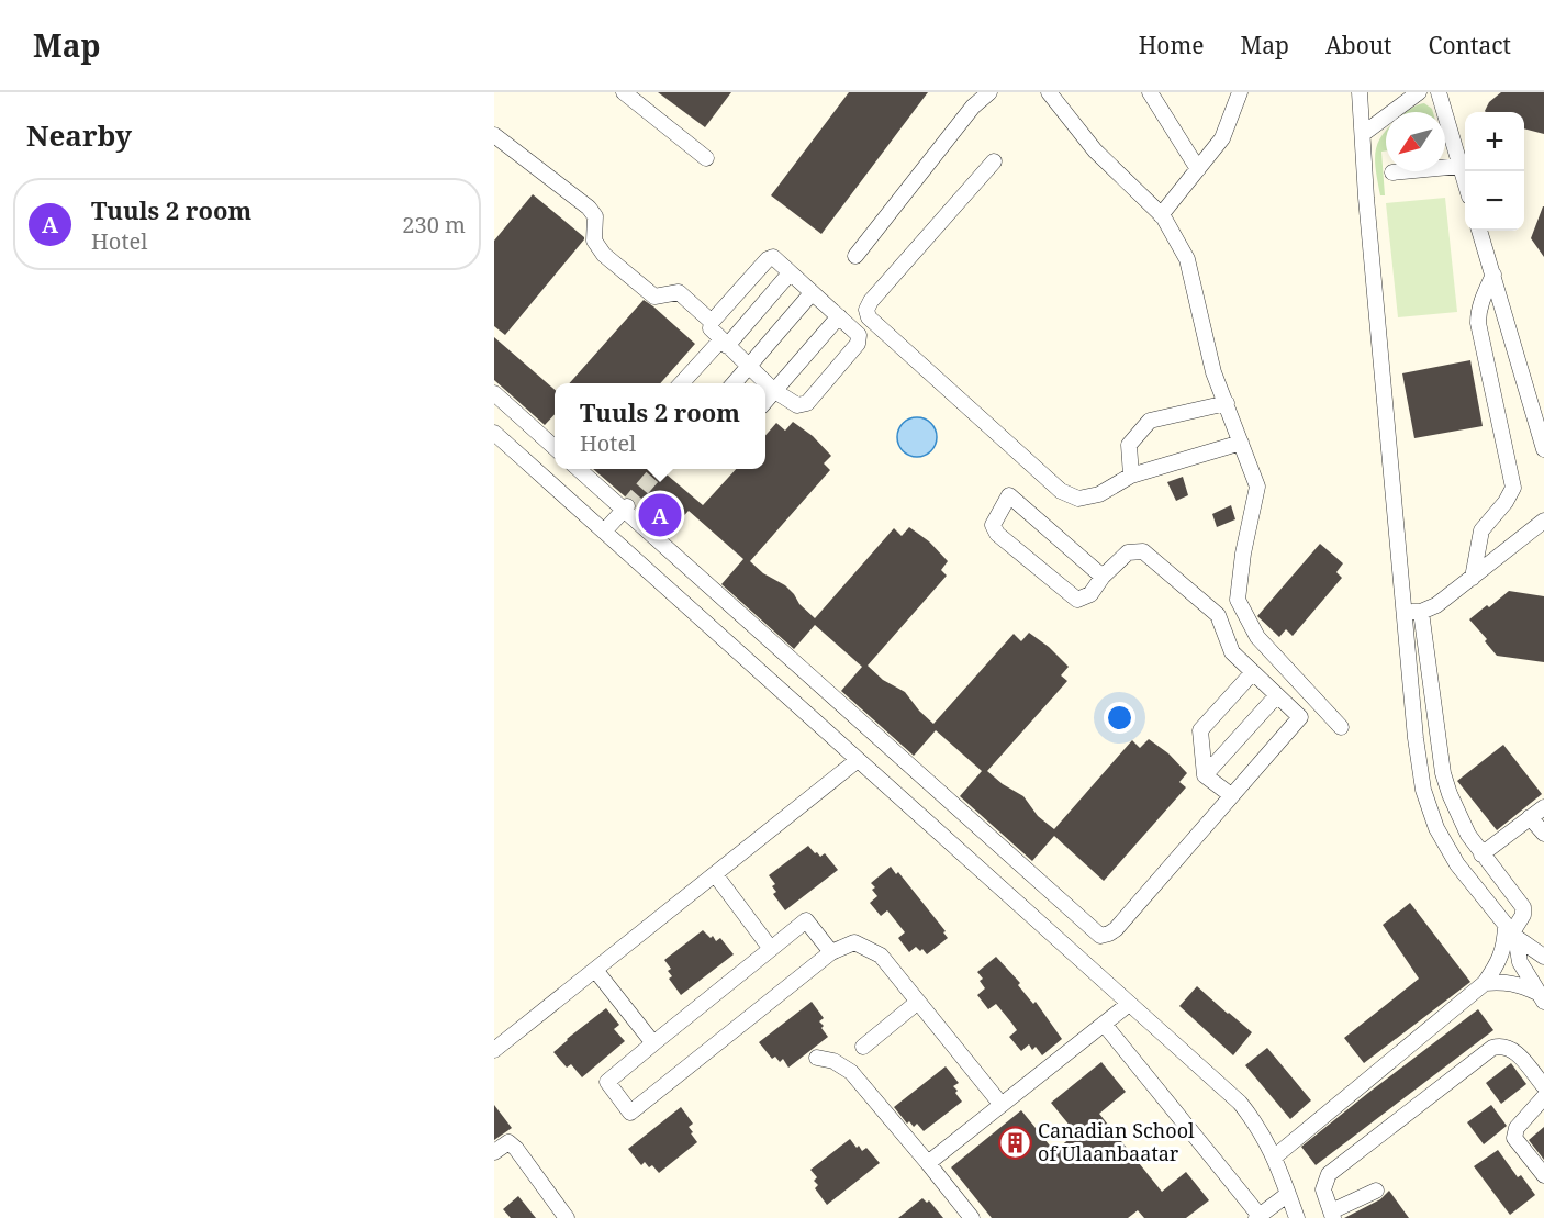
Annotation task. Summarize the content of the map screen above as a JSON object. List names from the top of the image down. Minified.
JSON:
{"places":{"building":["Canadian School of Ulaanbaatar"]},"north":"bottom left","page":{"header":"Map","nav":["Home","Map","About","Contact"],"heading":"Nearby","map_buttons":["+","−"],"list":[{"mark":"A","name":"Tuuls 2 room","note":"Hotel","value":"230 m"}],"popup":["Tuuls 2 room","Hotel"],"pins":"A"}}
